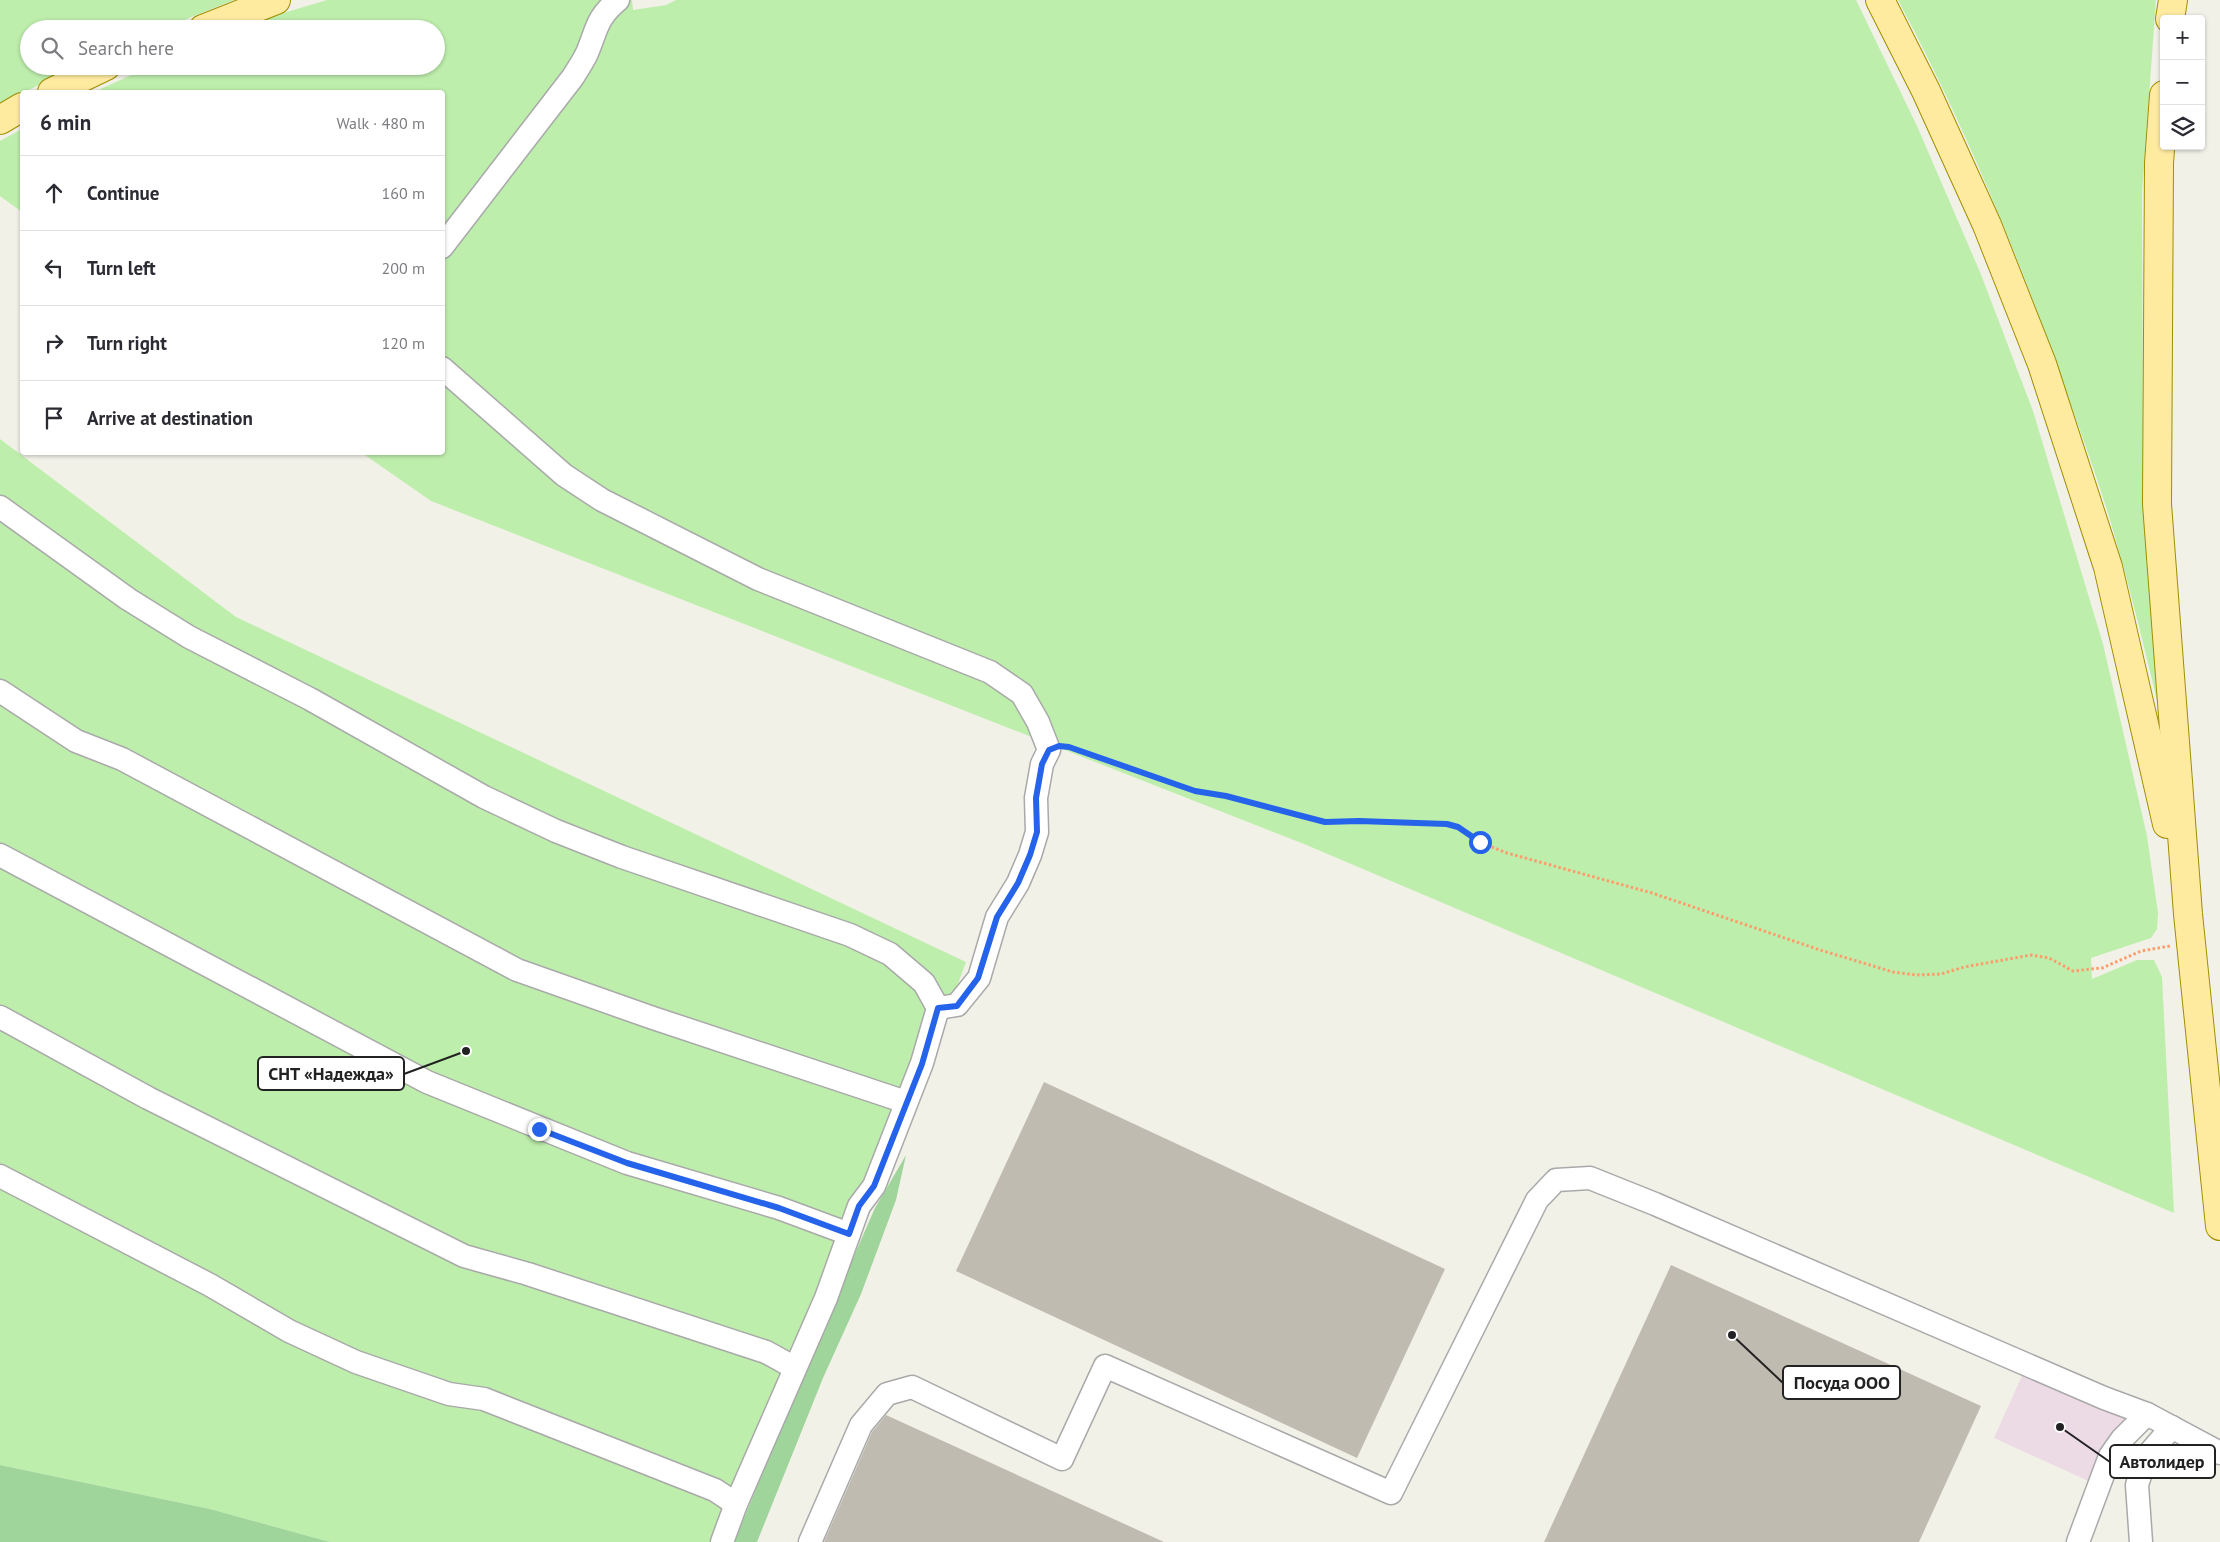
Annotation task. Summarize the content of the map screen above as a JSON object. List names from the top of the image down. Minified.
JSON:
{"places":["СНТ «Надежда»","Посуда ООО","Автолидер"],"page":{"map_buttons":["+","−"],"search":"Search here","heading":["6 min","Walk · 480 m"],"list":[["Continue","160 m"],["Turn left","200 m"],["Turn right","120 m"],"Arrive at destination"]}}
